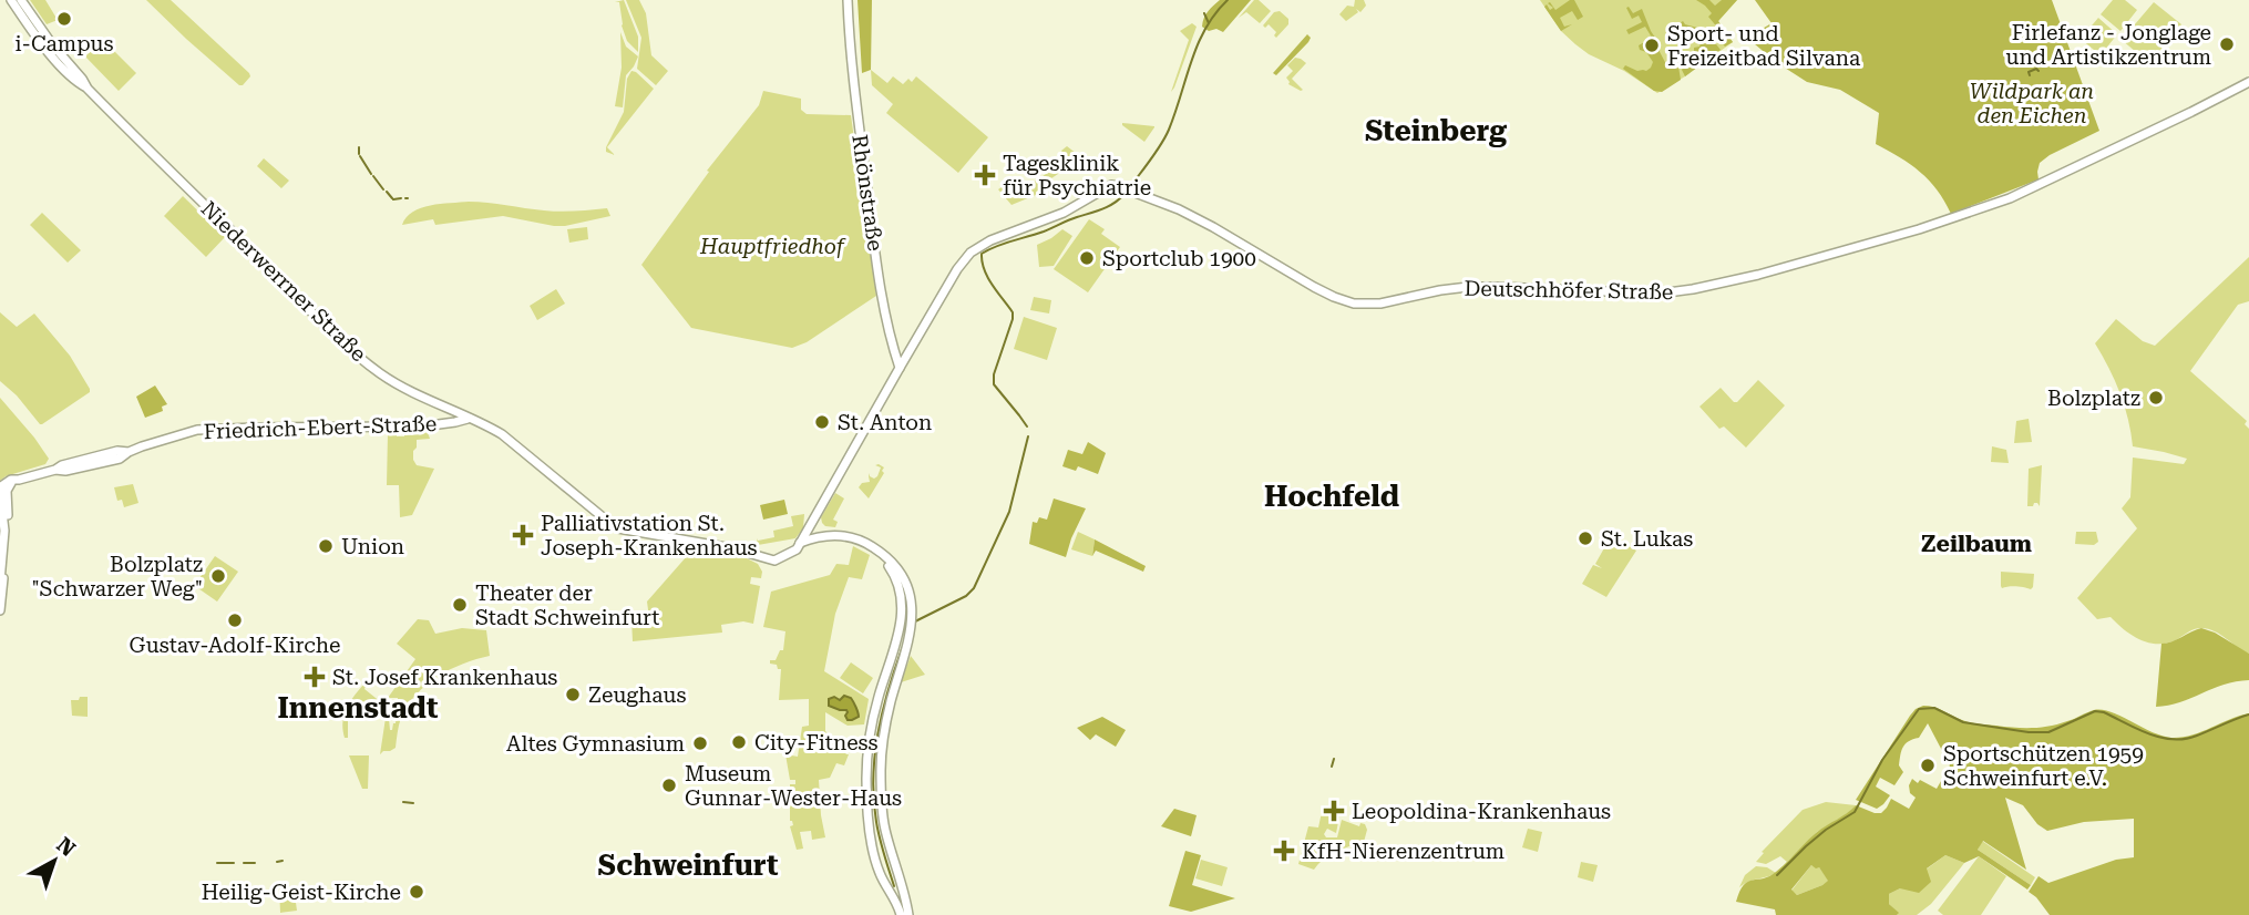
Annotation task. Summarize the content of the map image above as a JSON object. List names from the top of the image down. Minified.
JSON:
{"streets":{"main road":["Rhönstraße","Niederwerrner Straße","Deutschhöfer Straße","Friedrich-Ebert-Straße"]},"crossings":[["Rhönstraße","Deutschhöfer Straße"],["Niederwerrner Straße","Deutschhöfer Straße"],["Niederwerrner Straße","Friedrich-Ebert-Straße"]],"districts":["Steinberg","Hochfeld","Zeilbaum","Innenstadt","Schweinfurt"],"parks":["Wildpark an den Eichen","Hauptfriedhof"],"places":{"other":["i-Campus","Firlefanz - Jonglage und Artistikzentrum","Sport- und Freizeitbad Silvana","Sportclub 1900","Bolzplatz","St. Anton","St. Lukas","Union","Bolzplatz \"Schwarzer Weg\"","Theater der Stadt Schweinfurt","Gustav-Adolf-Kirche","Zeughaus","City-Fitness","Altes Gymnasium","Sportschützen 1959 Schweinfurt e.V.","Museum Gunnar-Wester-Haus","Heilig-Geist-Kirche"],"health":["Tagesklinik für Psychiatrie","Palliativstation St. Joseph-Krankenhaus","St. Josef Krankenhaus","Leopoldina-Krankenhaus","KfH-Nierenzentrum"]},"north":"top right"}
